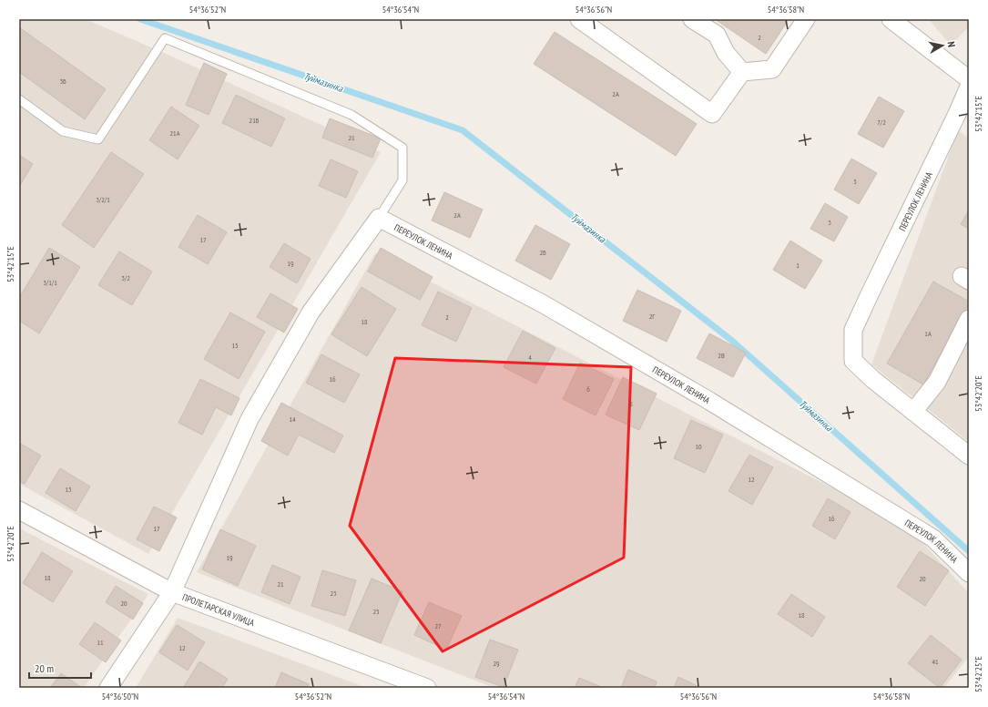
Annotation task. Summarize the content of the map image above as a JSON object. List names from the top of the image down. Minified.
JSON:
{"streets":{"street":["ПЕРЕУЛОК ЛЕНИНА","ПРОЛЕТАРСКАЯ УЛИЦА"]},"water":["Туймазинка"],"house_numbers":["2","3Б","2А","21Б","7/2","21А","21","5","3/2/1","2А","3","17","2Б","19","1","3/2","3/1/1","2Г","2","18","1А","15","2В","4","16","6","8","14","10","12","13","16","17","19","18","20","21","23","20","25","18","27","11","12","41","29"],"scale_bar":"20 m","north":"right","coordinates":["54°36'52\"N","54°36'54\"N","54°36'56\"N","54°36'58\"N","53°42'15\"E","53°42'20\"E","53°42'25\"E","54°36'50\"N"]}
